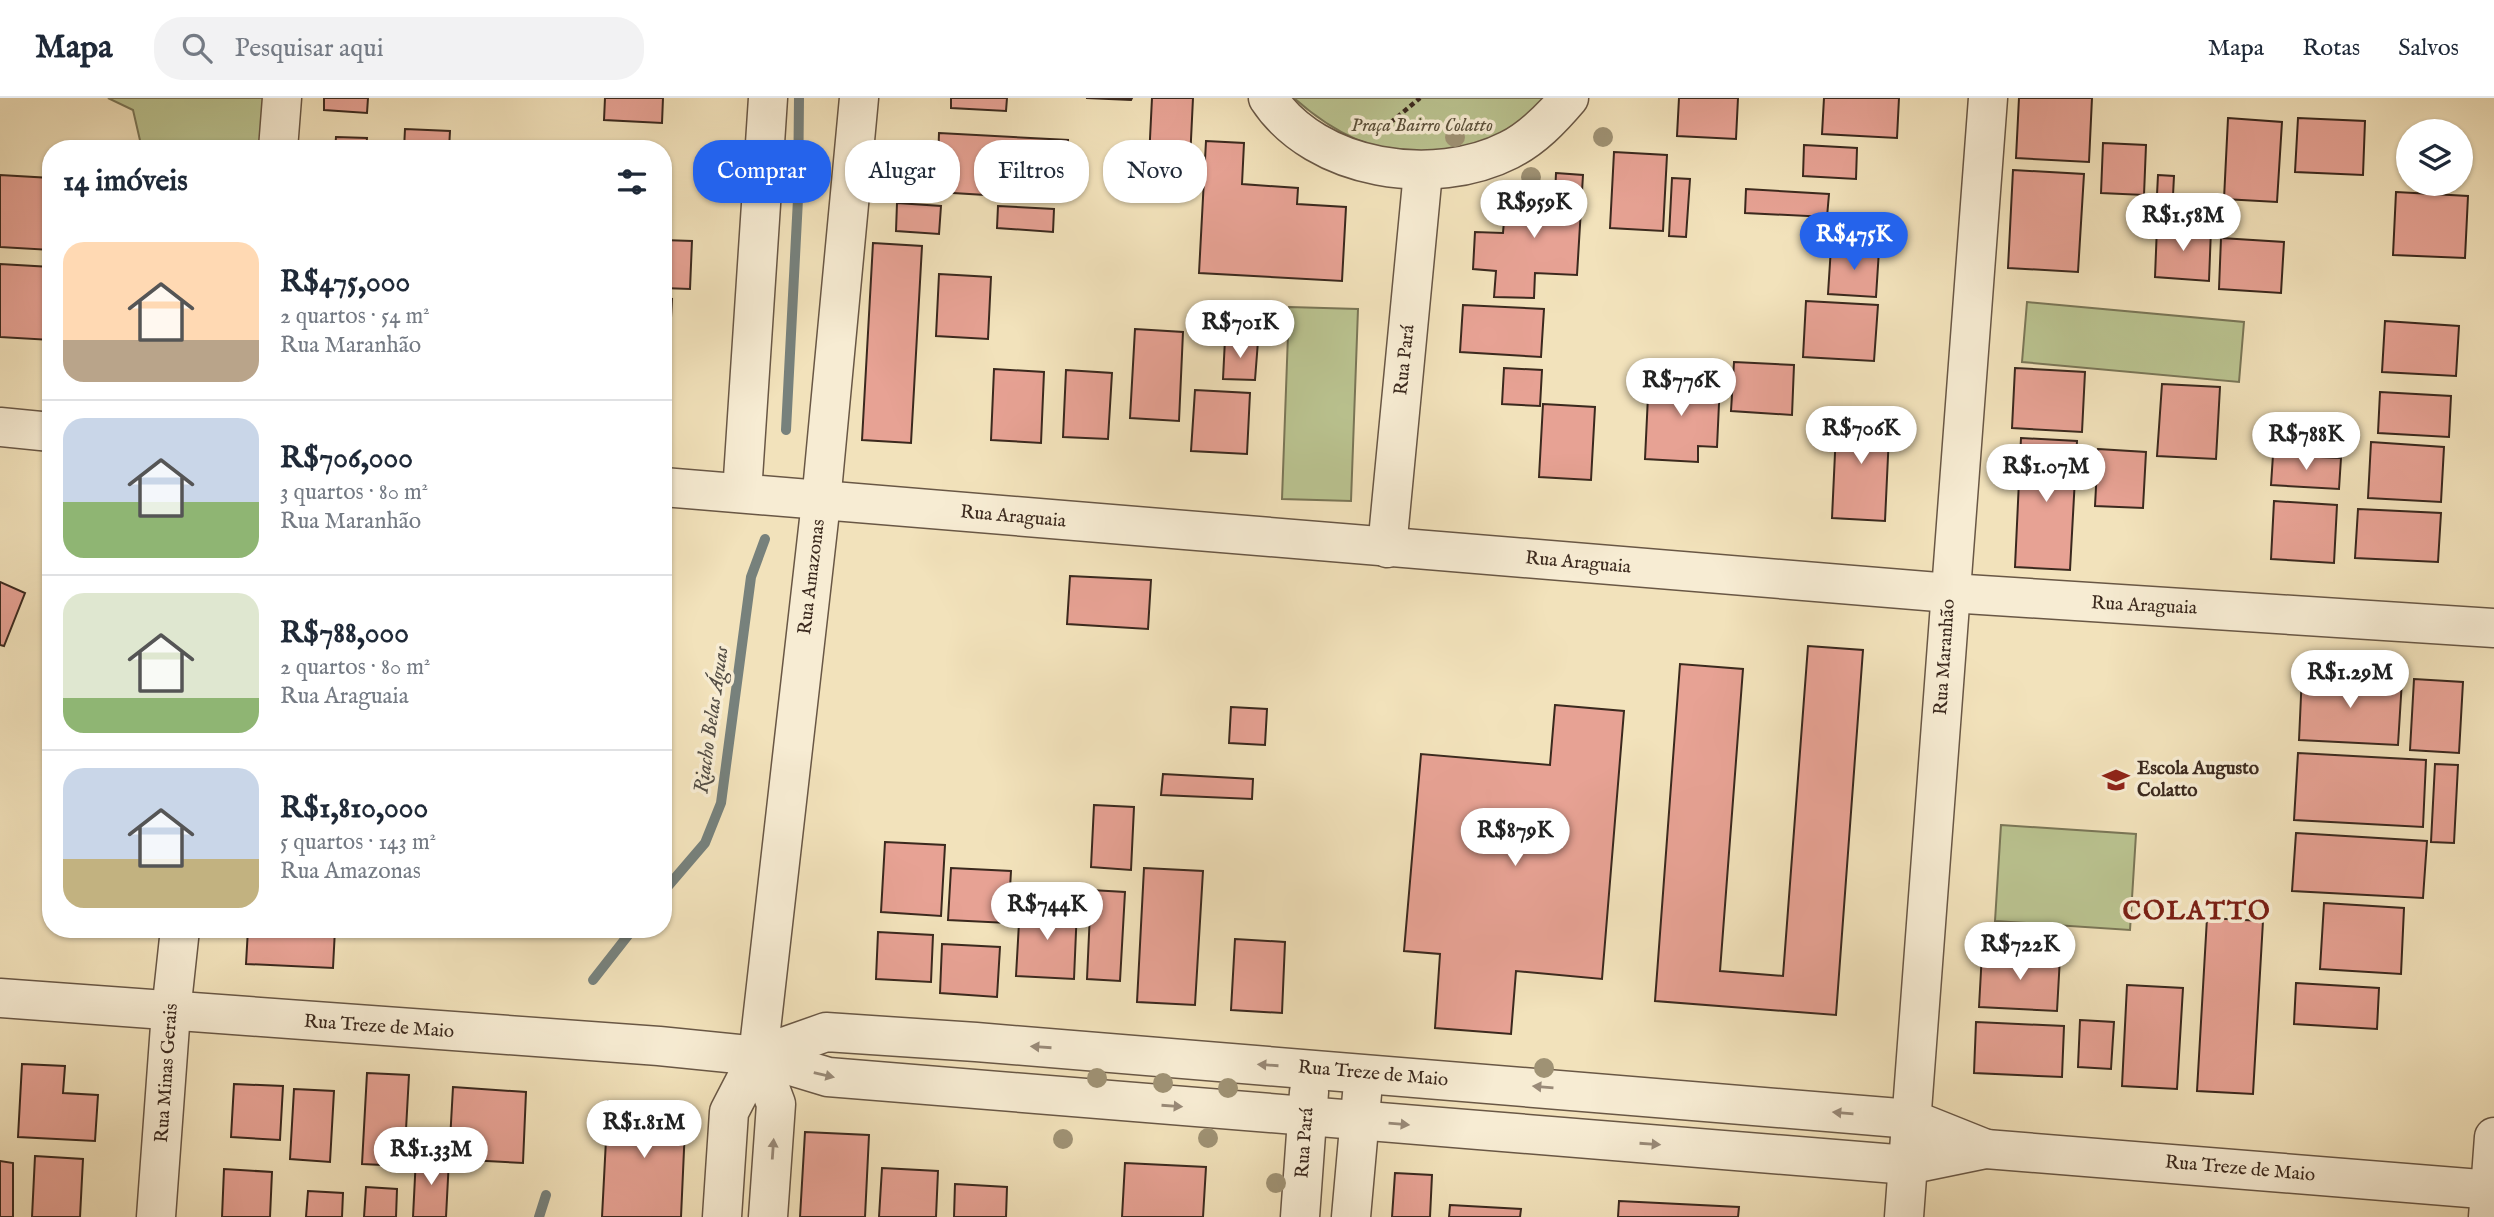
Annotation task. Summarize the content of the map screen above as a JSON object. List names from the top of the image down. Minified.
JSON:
{"streets":{"street":["Rua Pará","Rua Araguaia","Rua Amazonas","Rua Maranhão","Rua Treze de Maio","Rua Minas Gerais"]},"crossings":[["Rua Pará","Rua Araguaia"],["Rua Pará","Rua Treze de Maio"],["Rua Araguaia","Rua Amazonas"],["Rua Araguaia","Rua Maranhão"],["Rua Amazonas","Rua Treze de Maio"],["Rua Maranhão","Rua Treze de Maio"],["Rua Treze de Maio","Rua Minas Gerais"]],"districts":["COLATTO"],"water":["Riacho Belas Águas"],"parks":["Praça Bairro Colatto"],"places":{"school or university":["Escola Augusto Colatto"]},"page":{"header":"Mapa","search":"Pesquisar aqui","nav":["Mapa","Rotas","Salvos"],"chip":["Comprar","Alugar","Filtros","Novo"],"heading":"14 imóveis","price":["R$959K","R$1.58M","R$475K","R$701K","R$776K","R$706K","R$788K","R$1.07M","R$1.29M","R$879K","R$744K","R$722K","R$1.81M","R$1.33M"],"list":[{"name":"R$475,000","note":"2 quartos · 54 m² · Rua Maranhão"},{"name":"R$706,000","note":"3 quartos · 80 m² · Rua Maranhão"},{"name":"R$788,000","note":"2 quartos · 80 m² · Rua Araguaia"},{"name":"R$1,810,000","note":"5 quartos · 143 m² · Rua Amazonas"}]}}
